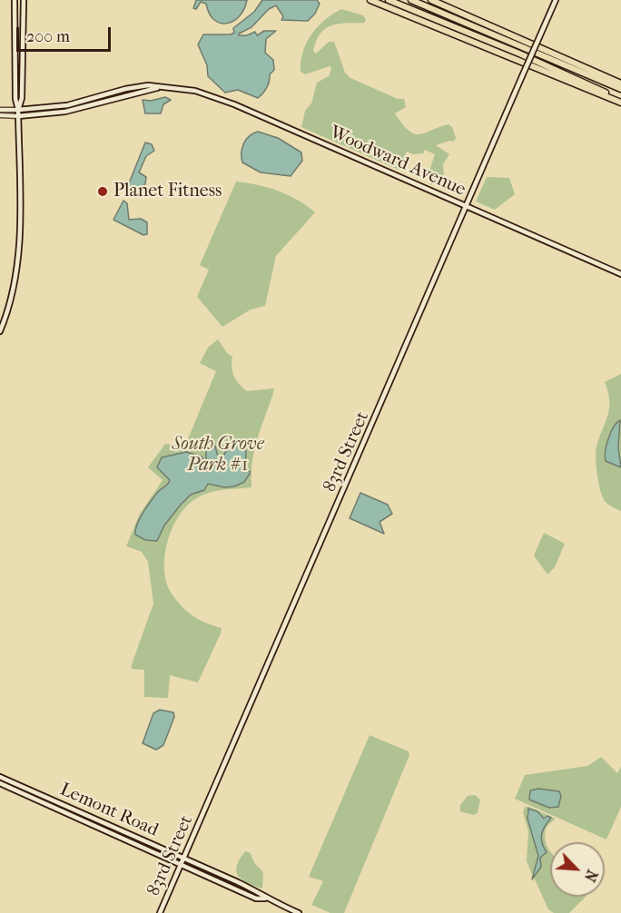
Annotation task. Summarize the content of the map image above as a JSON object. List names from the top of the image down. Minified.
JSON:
{"streets":{"main road":["Woodward Avenue","83rd Street","Lemont Road"]},"crossings":[["Woodward Avenue","83rd Street"],["83rd Street","Lemont Road"]],"parks":["South Grove Park #1"],"places":["Planet Fitness"],"scale_bar":"200 m","north":"bottom right"}
